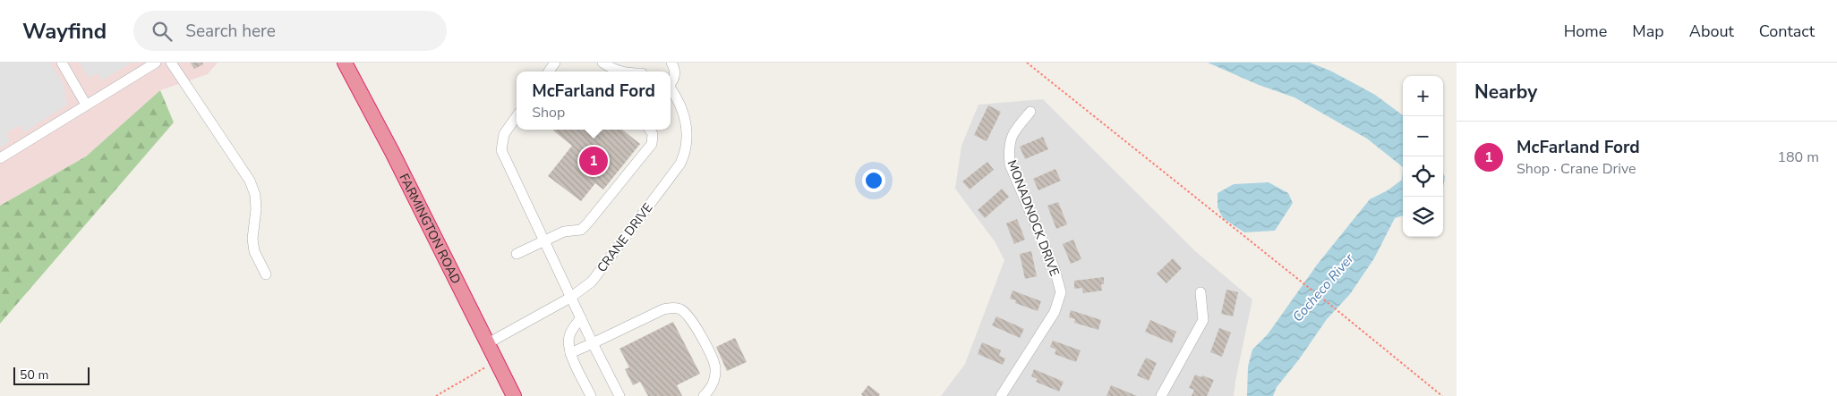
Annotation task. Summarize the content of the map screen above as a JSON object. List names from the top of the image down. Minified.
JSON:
{"streets":{"highway":["FARMINGTON ROAD"],"street":["MONADNOCK DRIVE","CRANE DRIVE"]},"crossings":[["FARMINGTON ROAD","CRANE DRIVE"]],"water":["Cocheco River"],"scale_bar":"50 m","page":{"header":"Wayfind","search":"Search here","nav":["Home","Map","About","Contact"],"heading":"Nearby","popup":["McFarland Ford","Shop"],"map_buttons":["+","−"],"list":[{"mark":"1","name":"McFarland Ford","note":"Shop · Crane Drive","value":"180 m"}],"pins":"1","scale":"50 m"}}
